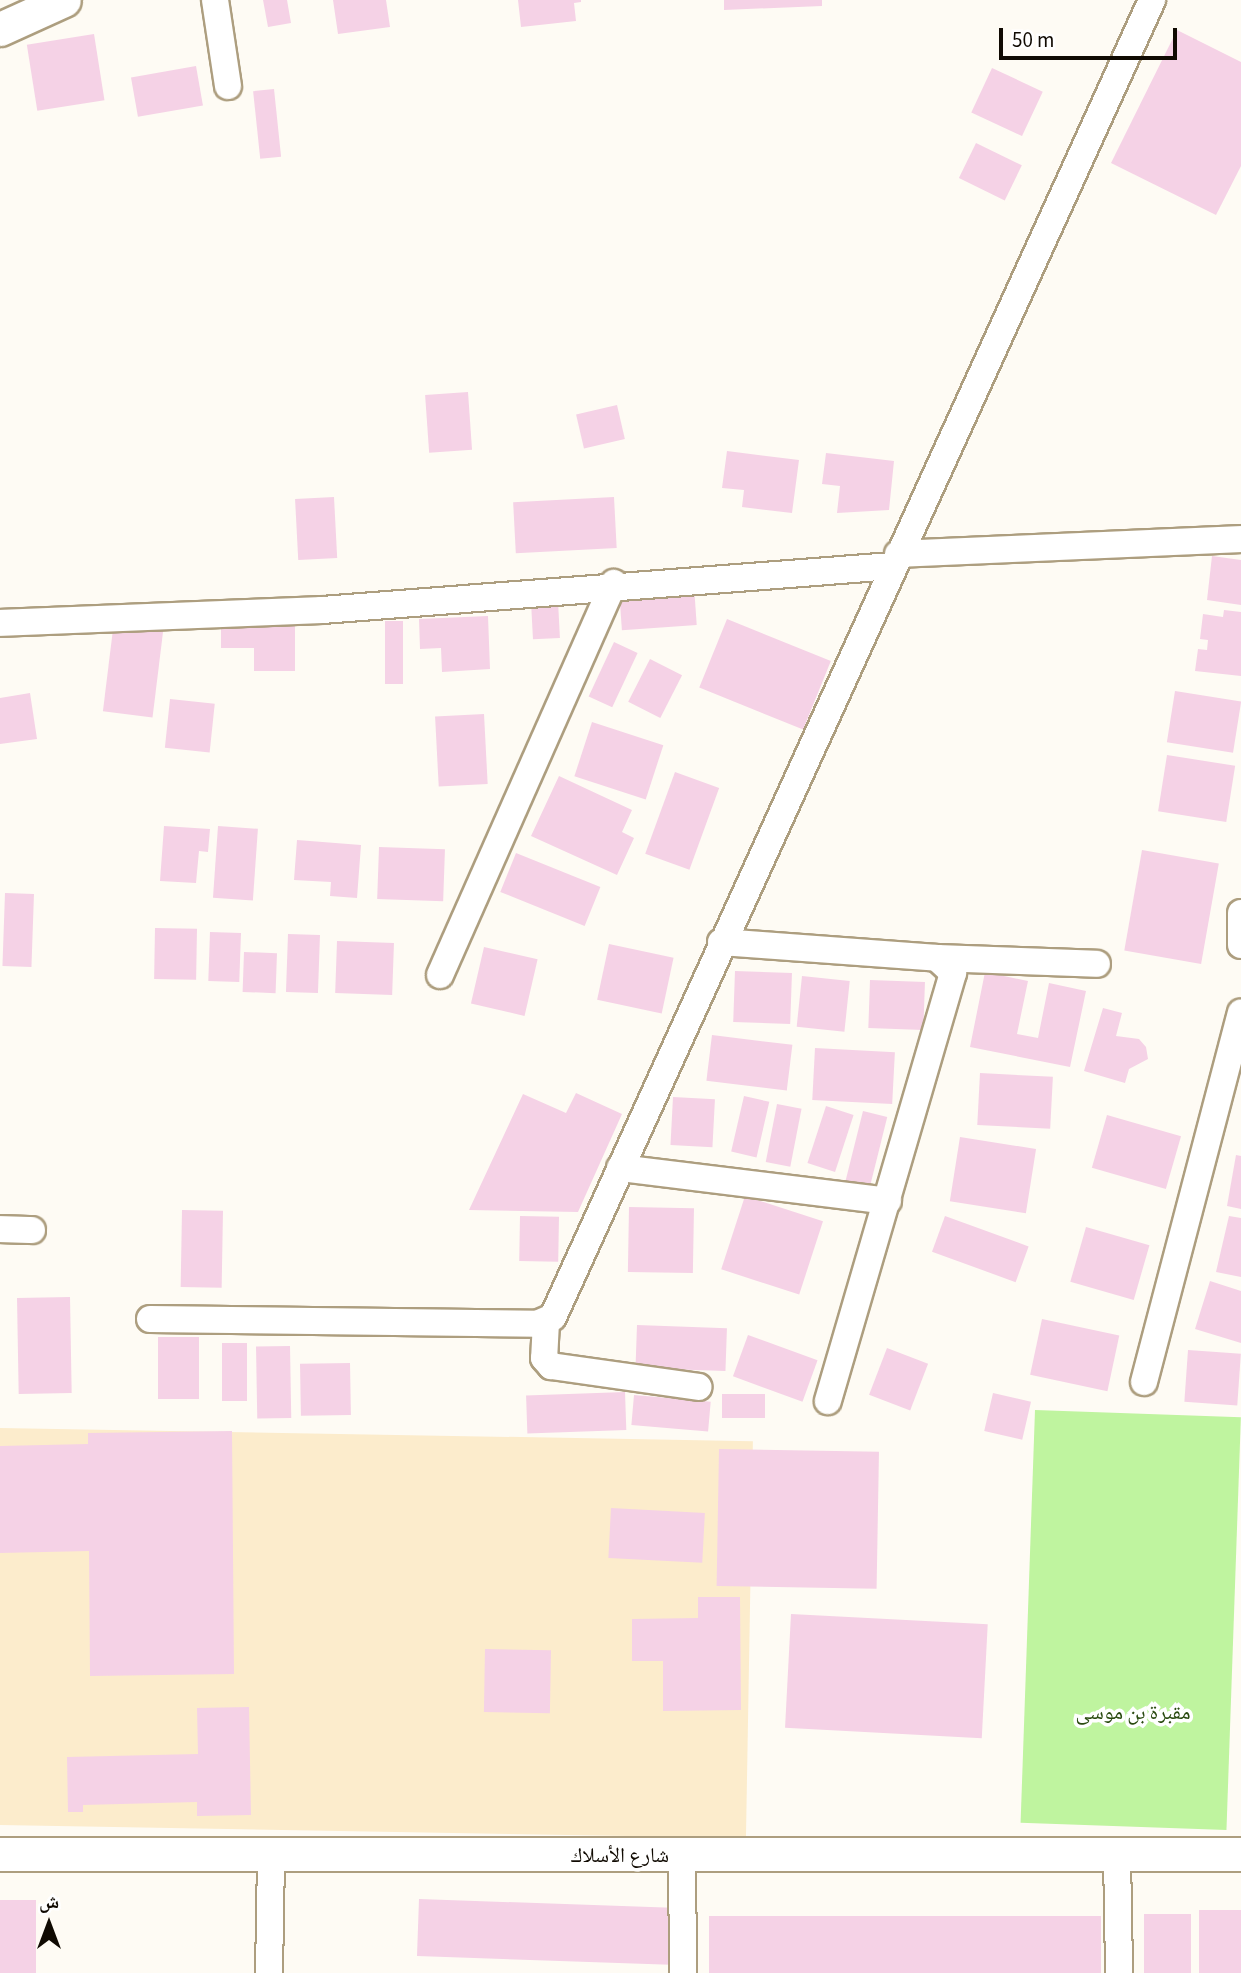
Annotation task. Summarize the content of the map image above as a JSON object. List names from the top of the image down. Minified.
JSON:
{"streets":{"street":["شارع الأسلاك"]},"parks":["مقبرة بن موسى"],"scale_bar":"50 m","north":"top"}
